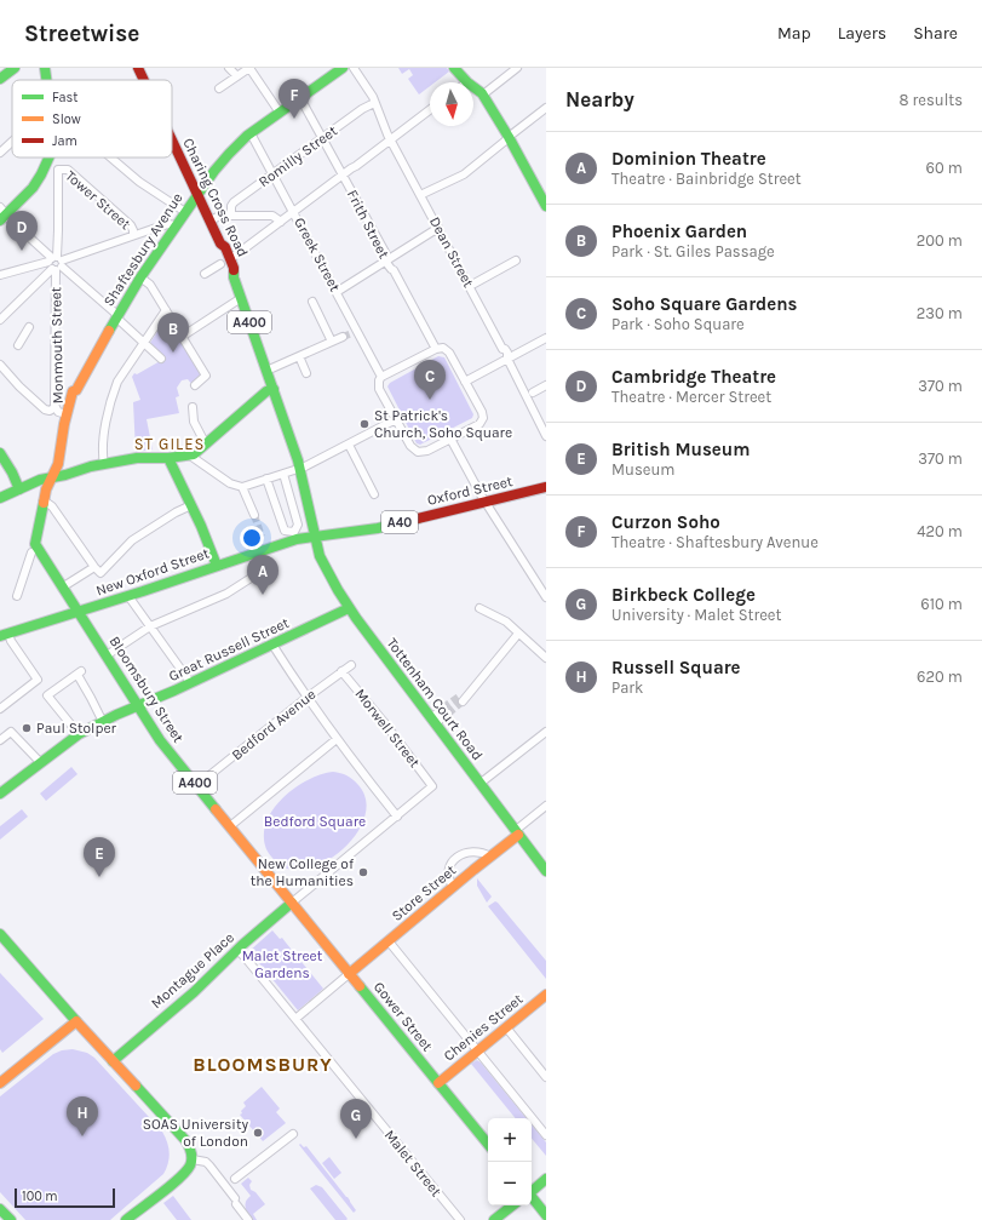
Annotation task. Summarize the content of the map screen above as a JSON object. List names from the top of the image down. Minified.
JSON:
{"streets":{"main road":["Charing Cross Road","Shaftesbury Avenue","A400","Oxford Street","A40","New Oxford Street","Great Russell Street","Bloomsbury Street","Tottenham Court Road","Store Street","Montague Place","Gower Street","Chenies Street"],"street":["Romilly Street","Tower Street","Frith Street","Dean Street","Greek Street","Monmouth Street","Bedford Avenue","Morwell Street","Malet Street"]},"crossings":[["Romilly Street","Frith Street"],["Romilly Street","Dean Street"],["Romilly Street","Greek Street"],["Charing Cross Road","Shaftesbury Avenue"],["Charing Cross Road","A400"],["Charing Cross Road","Oxford Street"],["Charing Cross Road","New Oxford Street"],["Charing Cross Road","Tottenham Court Road"],["Tower Street","Monmouth Street"],["Frith Street","Shaftesbury Avenue"],["Frith Street","Greek Street"],["Shaftesbury Avenue","Greek Street"],["Shaftesbury Avenue","Monmouth Street"],["Shaftesbury Avenue","New Oxford Street"],["Shaftesbury Avenue","Bloomsbury Street"],["A400","Bloomsbury Street"],["A400","Montague Place"],["A400","Gower Street"],["Oxford Street","New Oxford Street"],["Oxford Street","Tottenham Court Road"],["New Oxford Street","Bloomsbury Street"],["New Oxford Street","Tottenham Court Road"],["Great Russell Street","Bloomsbury Street"],["Great Russell Street","Tottenham Court Road"],["Bloomsbury Street","Bedford Avenue"],["Tottenham Court Road","Store Street"],["Bedford Avenue","Morwell Street"],["Store Street","Gower Street"],["Montague Place","Gower Street"],["Montague Place","Malet Street"],["Gower Street","Chenies Street"]],"districts":["ST GILES","BLOOMSBURY"],"parks":["Bedford Square","Malet Street Gardens"],"places":["St Patrick's Church, Soho Square","Paul Stolper","New College of the Humanities","SOAS University of London"],"legend":["Fast","Slow","Jam"],"scale_bar":"100 m","north":"bottom","page":{"header":"Streetwise","nav":["Map","Layers","Share"],"heading":["Nearby","8 results"],"pins":["F","D","B","C","A","E","H","G"],"list":[{"mark":"A","name":"Dominion Theatre","note":"Theatre · Bainbridge Street","value":"60 m"},{"mark":"B","name":"Phoenix Garden","note":"Park · St. Giles Passage","value":"200 m"},{"mark":"C","name":"Soho Square Gardens","note":"Park · Soho Square","value":"230 m"},{"mark":"D","name":"Cambridge Theatre","note":"Theatre · Mercer Street","value":"370 m"},{"mark":"E","name":"British Museum","note":"Museum","value":"370 m"},{"mark":"F","name":"Curzon Soho","note":"Theatre · Shaftesbury Avenue","value":"420 m"},{"mark":"G","name":"Birkbeck College","note":"University · Malet Street","value":"610 m"},{"mark":"H","name":"Russell Square","note":"Park","value":"620 m"}],"map_buttons":["+","−"],"scale":"100 m"}}
